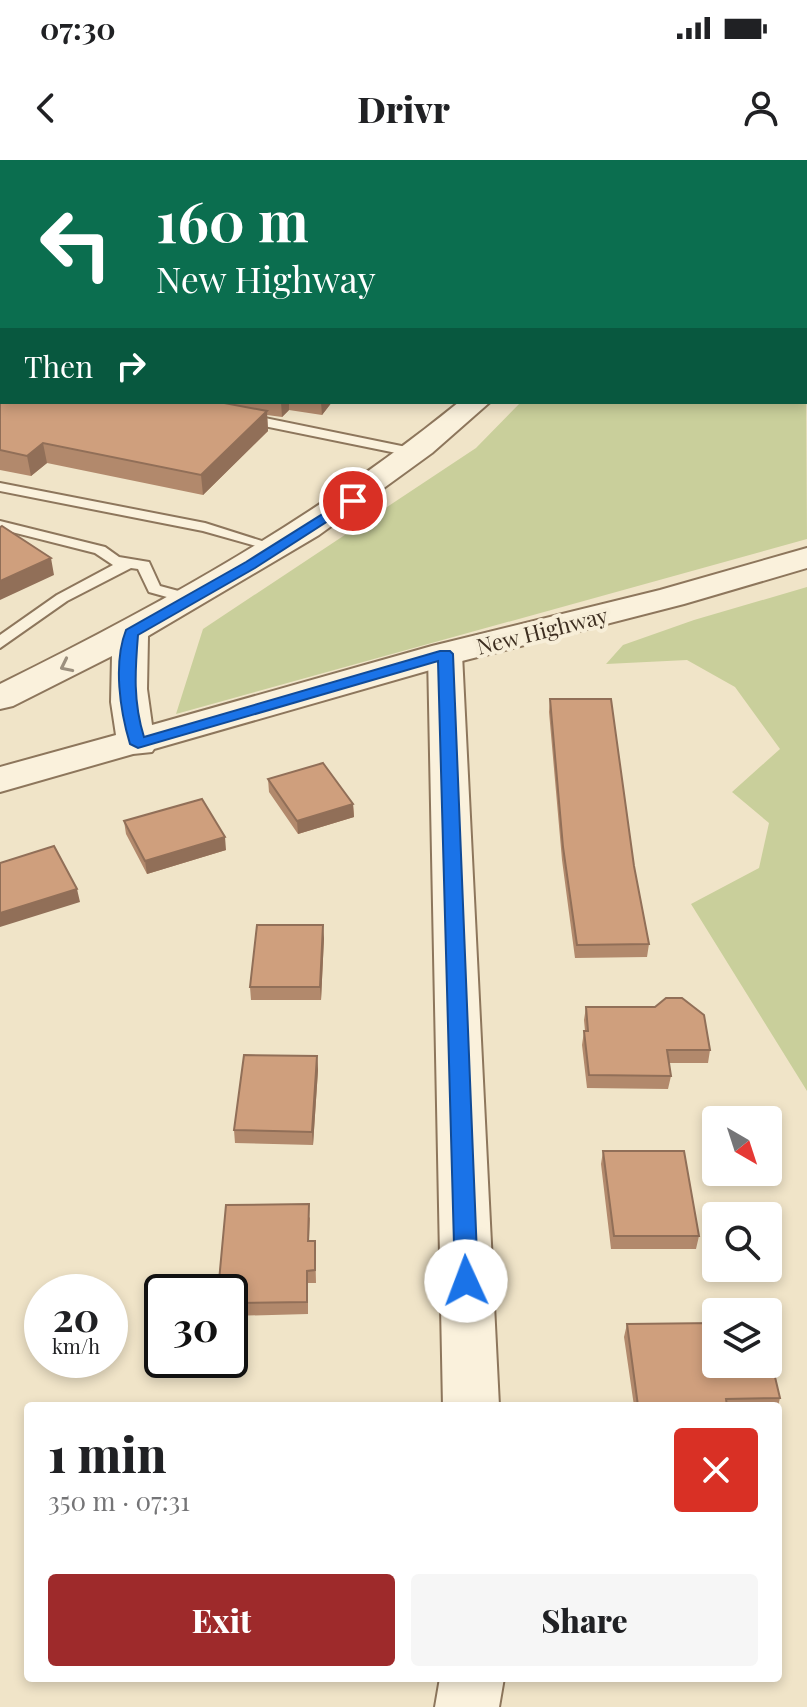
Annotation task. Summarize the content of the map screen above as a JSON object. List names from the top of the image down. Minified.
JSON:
{"streets":{"street":["New Highway"]},"north":"bottom right","page":{"status":"07:30","header":"Drivr","turn":["160 m","New Highway"],"then":"Then","speed":"20 km/h","limit":"30","heading":["1 min","350 m · 07:31"],"buttons":["Exit","Share"]}}
